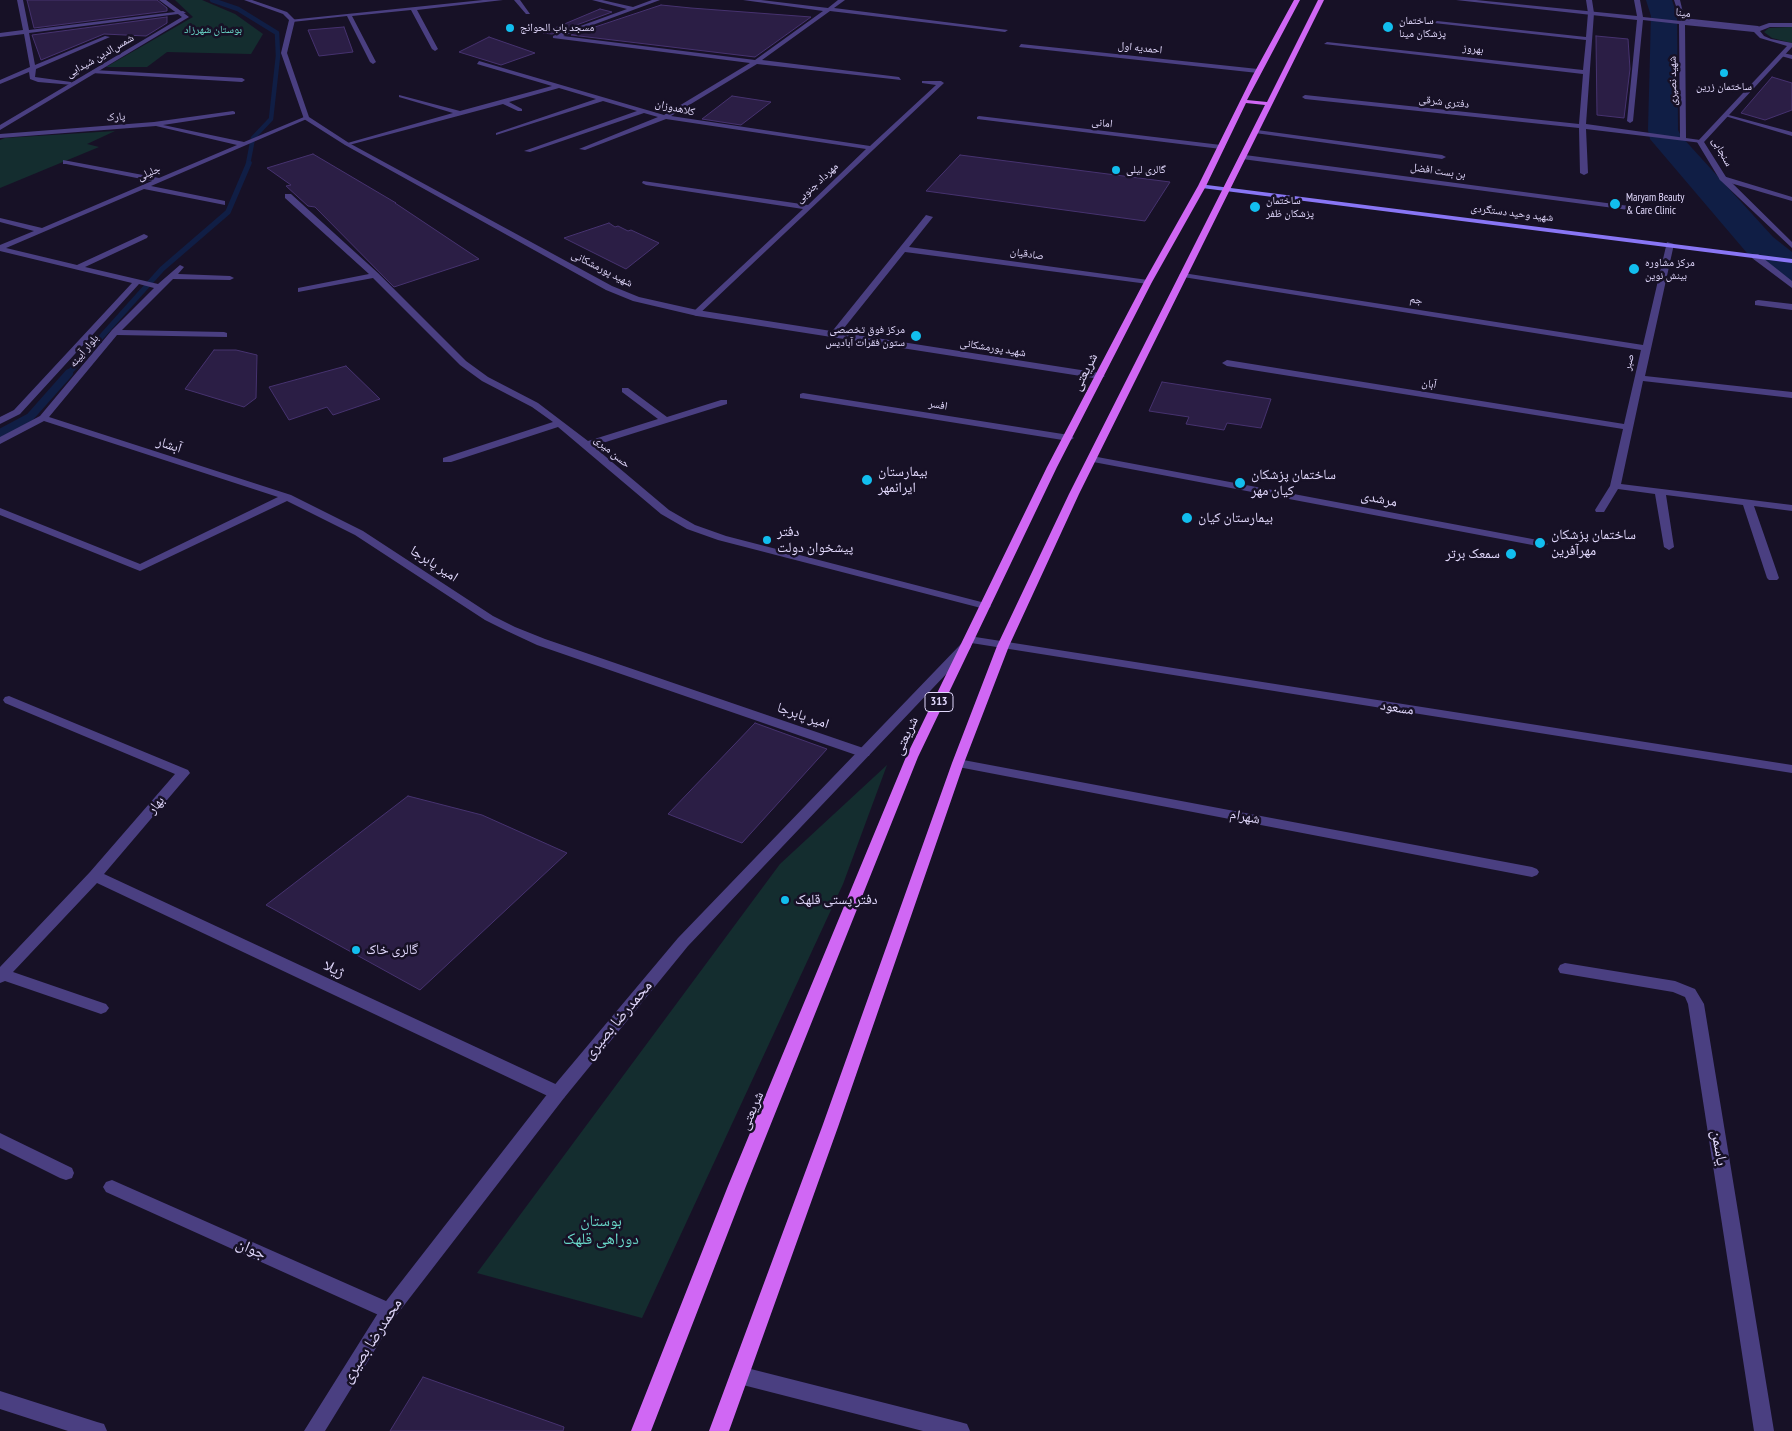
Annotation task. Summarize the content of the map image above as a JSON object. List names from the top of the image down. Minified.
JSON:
{"streets":{"main road":["شهید وحید دستگردی","شریعتی","313"],"street":["مینا","احمدیه اول","بهروز","شمس‌الدین شیدایی","شهید نصیری","دفتری شرقی","کلاهدوزان","پارک","امانی","سنجابی","بن بست افضل","جلیلی","مهرداد جنوبی","صادقیان","شهید پورمشکانی","جم","بلوار آیینه","صبر","آبان","افسر","آبشار","حسن میری","مرشدی","امیر پابرجا","مسعود","بهار","شهرام","ژیلا","محمدرضا بصیری","یاسمن","جوان"]},"crossings":[["مینا","شهید نصیری"],["احمدیه اول","شریعتی"],["شهید نصیری","دفتری شرقی"],["دفتری شرقی","سنجابی"],["کلاهدوزان","مهرداد جنوبی"],["امانی","شریعتی"],["جلیلی","شهید پورمشکانی"],["مهرداد جنوبی","شهید پورمشکانی"],["شهید وحید دستگردی","صبر"],["شهید وحید دستگردی","شریعتی"],["صادقیان","شریعتی"],["شهید پورمشکانی","شریعتی"],["جم","صبر"],["بلوار آیینه","آبشار"],["صبر","آبان"],["شریعتی","افسر"],["شریعتی","حسن میری"],["شریعتی","مسعود"],["شریعتی","محمدرضا بصیری"],["آبشار","امیر پابرجا"],["امیر پابرجا","محمدرضا بصیری"],["مسعود","محمدرضا بصیری"],["بهار","ژیلا"],["ژیلا","محمدرضا بصیری"],["محمدرضا بصیری","جوان"]],"parks":["بوستان شهرزاد","بوستان دوراهی قلهک"],"places":["ساختمان پزشكان مينا","مسجد باب الحوائج","ساختمان زرین","گالری لیلی","Maryam Beauty & Care Clinic","ساختمان پزشکان ظفر","مرکز مشاوره بینش نوین","مرکز فوق تخصصی ستون فقرات آبادیس","بیمارستان ایرانمهر","ساختمان پزشکان کیان مهر","بیمارستان کیان","دفتر پیشخوان دولت","ساختمان پزشکان مهرآفرین","سمعک برتر","دفتر پستی قلهک","گالری خاک"]}
